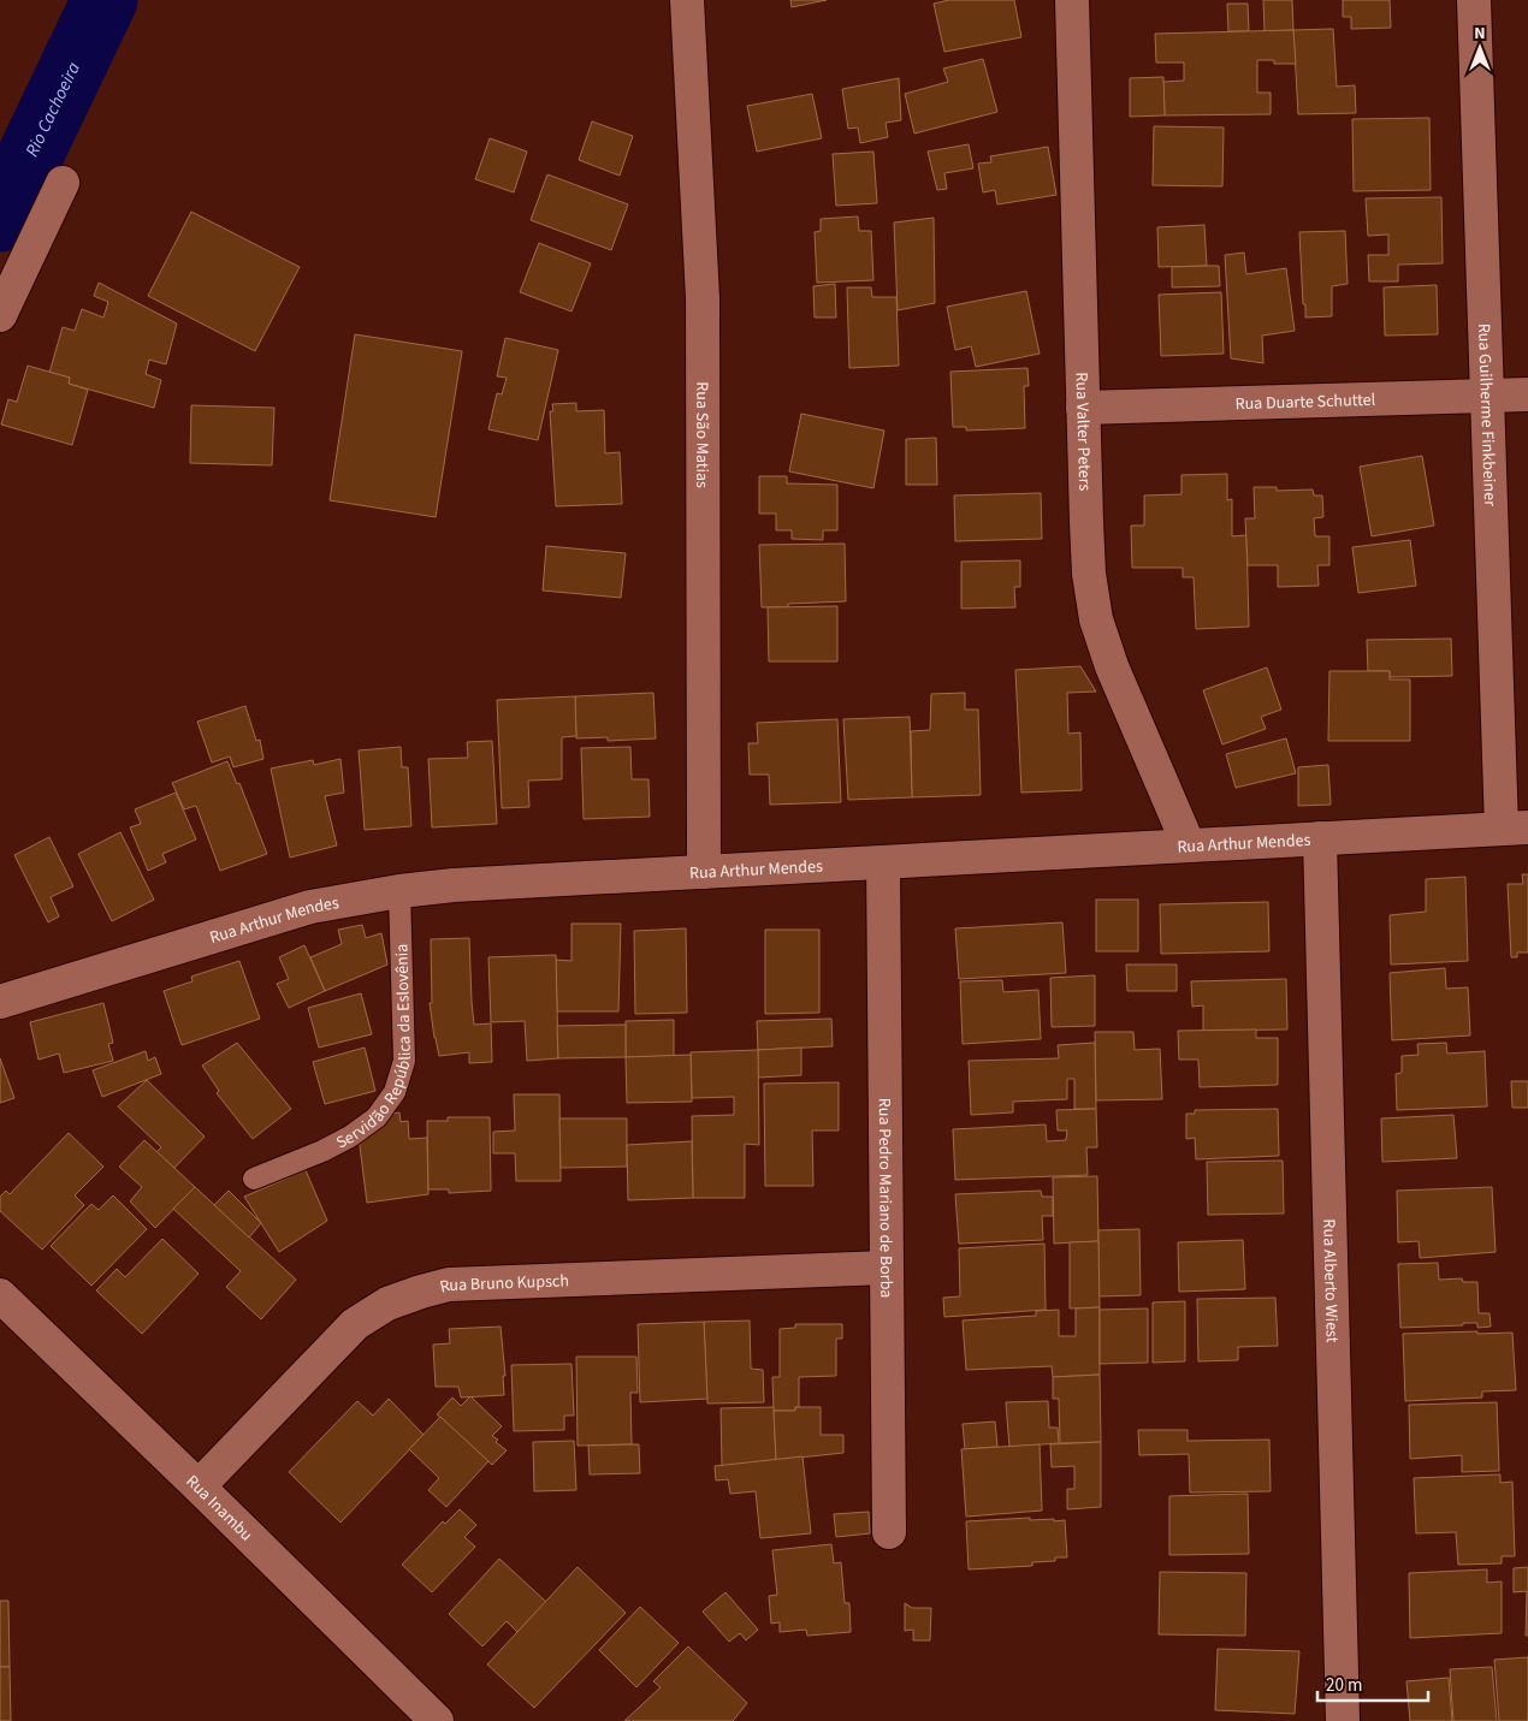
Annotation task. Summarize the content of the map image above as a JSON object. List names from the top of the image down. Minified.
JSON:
{"streets":{"street":["Rua Duarte Schuttel","Rua Guilherme Finkbeiner","Rua Valter Peters","Rua São Matias","Rua Arthur Mendes","Rua Pedro Mariano de Borba","Rua Alberto Wiest","Rua Bruno Kupsch","Rua Inambu"],"lane":["Servidão República da Eslovênia"]},"crossings":[["Rua Duarte Schuttel","Rua Guilherme Finkbeiner"],["Rua Duarte Schuttel","Rua Valter Peters"],["Rua Guilherme Finkbeiner","Rua Arthur Mendes"],["Rua Valter Peters","Rua Arthur Mendes"],["Rua São Matias","Rua Arthur Mendes"],["Rua Arthur Mendes","Servidão República da Eslovênia"],["Rua Arthur Mendes","Rua Pedro Mariano de Borba"],["Rua Arthur Mendes","Rua Alberto Wiest"],["Rua Pedro Mariano de Borba","Rua Bruno Kupsch"],["Rua Bruno Kupsch","Rua Inambu"]],"water":["Rio Cachoeira"],"scale_bar":"20 m","north":"top"}
